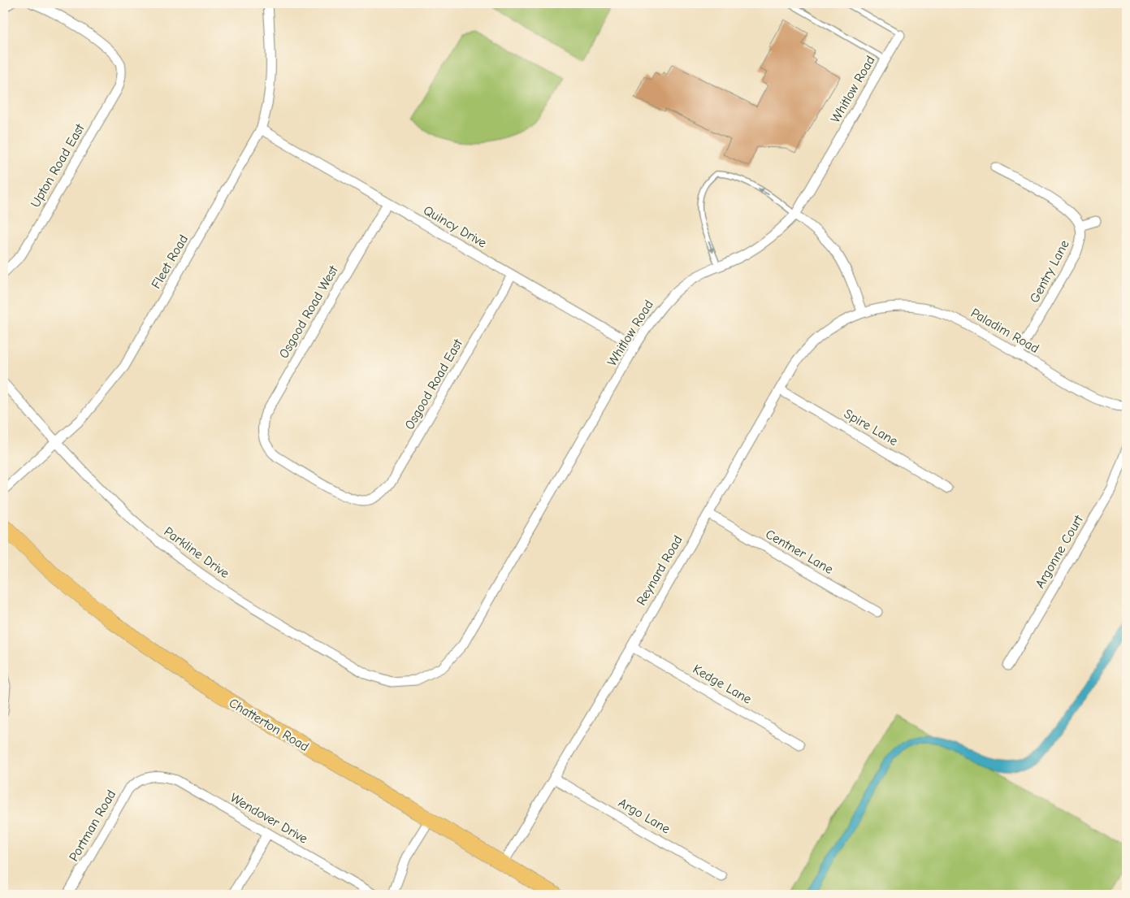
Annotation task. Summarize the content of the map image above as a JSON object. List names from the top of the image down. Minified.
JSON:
{"streets":{"main road":["Chatterton Road"],"street":["Whitlow Road","Upton Road East","Quincy Drive","Fleet Road","Gentry Lane","Osgood Road West","Paladim Road","Osgood Road East","Spire Lane","Centner Lane","Argonne Court","Parkline Drive","Reynard Road","Kedge Lane","Argo Lane","Wendover Drive","Portman Road"]},"crossings":[["Whitlow Road","Quincy Drive"],["Whitlow Road","Parkline Drive"],["Quincy Drive","Fleet Road"],["Quincy Drive","Osgood Road West"],["Quincy Drive","Osgood Road East"],["Fleet Road","Parkline Drive"],["Gentry Lane","Paladim Road"],["Osgood Road West","Osgood Road East"],["Paladim Road","Reynard Road"],["Spire Lane","Reynard Road"],["Centner Lane","Reynard Road"],["Reynard Road","Kedge Lane"],["Reynard Road","Chatterton Road"],["Reynard Road","Argo Lane"],["Wendover Drive","Portman Road"]]}
